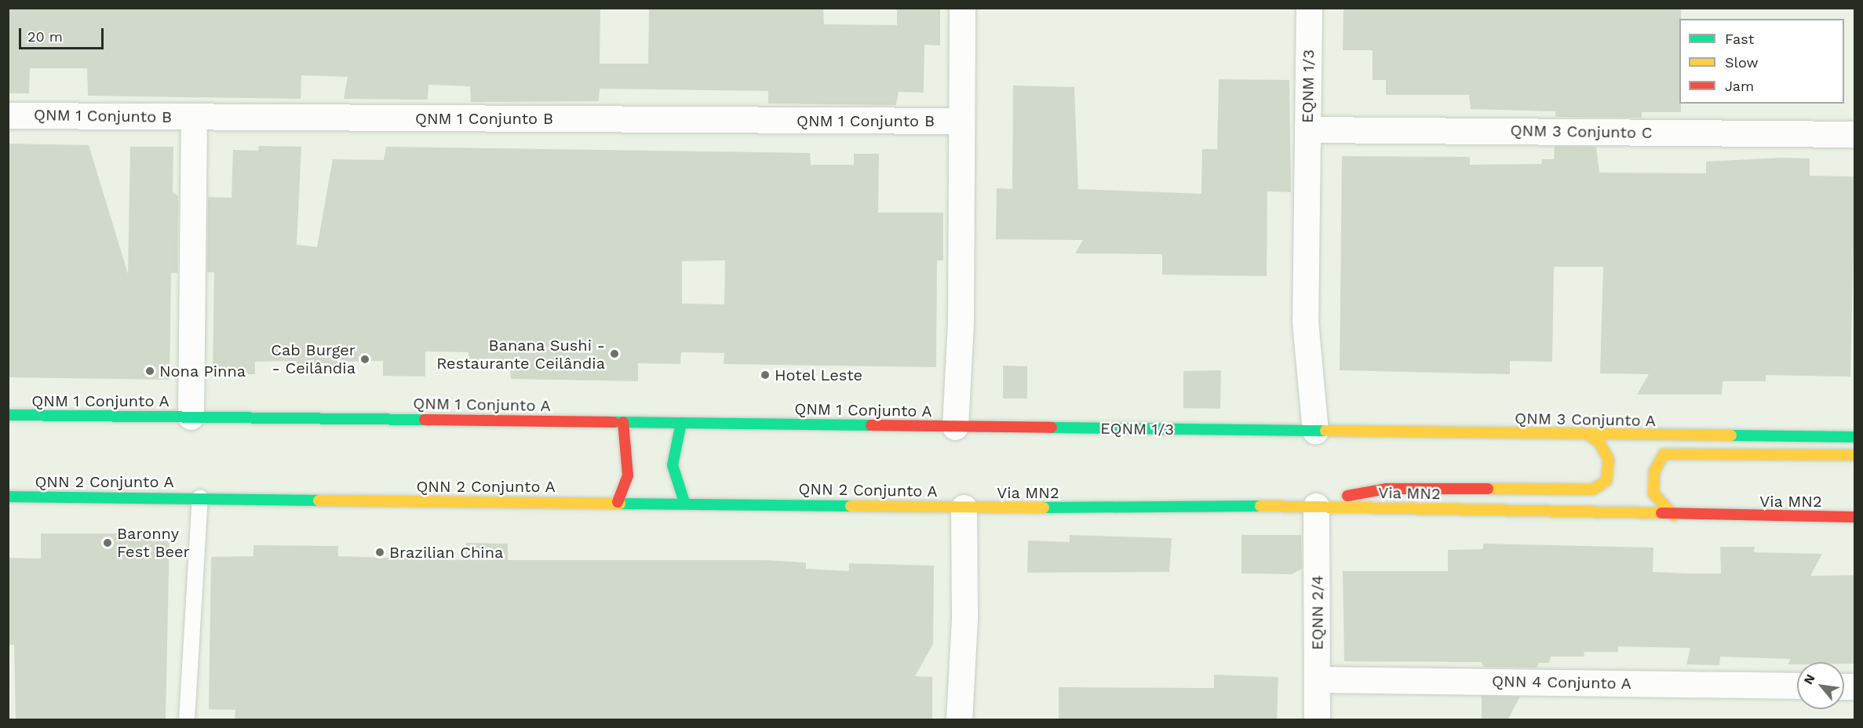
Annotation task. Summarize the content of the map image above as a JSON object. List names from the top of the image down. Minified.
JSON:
{"streets":{"main road":["EQNM 1/3","QNM 1 Conjunto A","QNM 3 Conjunto A","QNN 2 Conjunto A","Via MN2"],"street":["QNM 1 Conjunto B","QNM 3 Conjunto C","EQNN 2/4","QNN 4 Conjunto A"]},"crossings":[["EQNM 1/3","QNM 3 Conjunto C"],["EQNM 1/3","QNM 1 Conjunto A"],["EQNM 1/3","QNM 3 Conjunto A"],["QNN 2 Conjunto A","Via MN2"],["Via MN2","EQNN 2/4"],["EQNN 2/4","QNN 4 Conjunto A"]],"places":["Banana Sushi - Restaurante Ceilândia","Cab Burger - Ceilândia","Nona Pinna","Hotel Leste","Baronny Fest Beer","Brazilian China"],"legend":["Fast","Slow","Jam"],"scale_bar":"20 m","north":"top left"}
